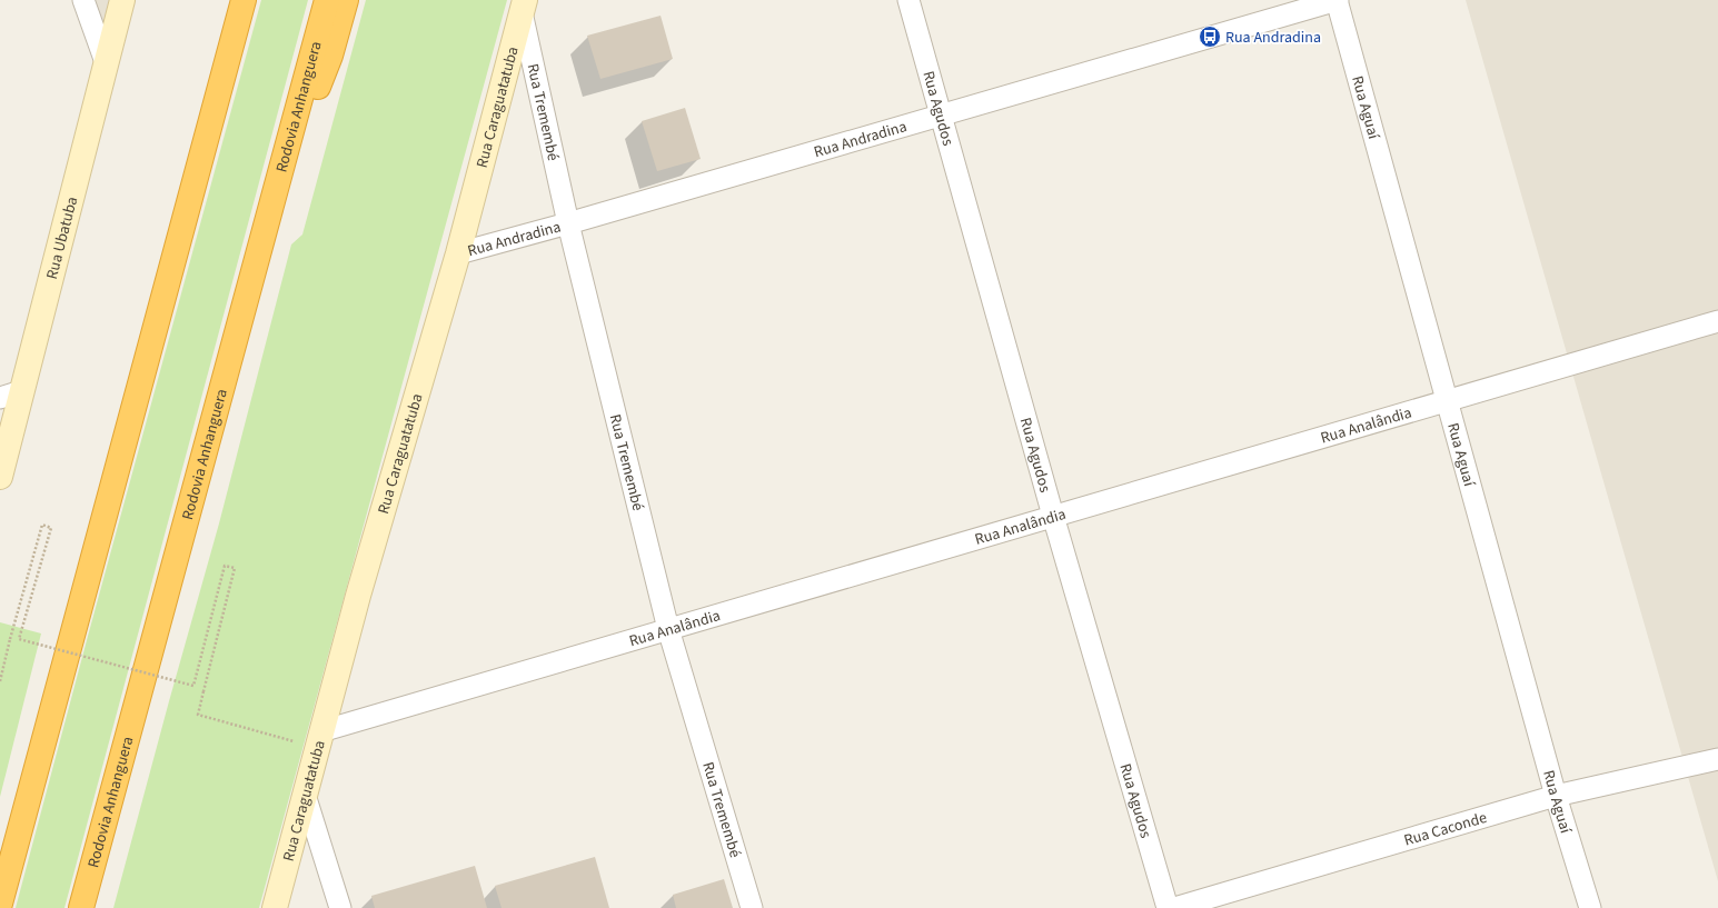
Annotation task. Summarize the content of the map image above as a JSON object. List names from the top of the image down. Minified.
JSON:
{"streets":{"highway":["Rodovia Anhanguera"],"street":["Rua Caraguatatuba","Rua Agudos","Rua Aguaí","Rua Tremembé","Rua Andradina","Rua Ubatuba","Rua Analândia","Rua Caconde"]},"crossings":[["Rua Caraguatatuba","Rua Tremembé"],["Rua Caraguatatuba","Rua Andradina"],["Rua Caraguatatuba","Rua Analândia"],["Rua Agudos","Rua Andradina"],["Rua Agudos","Rua Analândia"],["Rua Aguaí","Rua Andradina"],["Rua Aguaí","Rua Analândia"],["Rua Aguaí","Rua Caconde"],["Rua Tremembé","Rua Andradina"],["Rua Tremembé","Rua Analândia"]],"places":{"bus stop":["Rua Andradina"]}}
